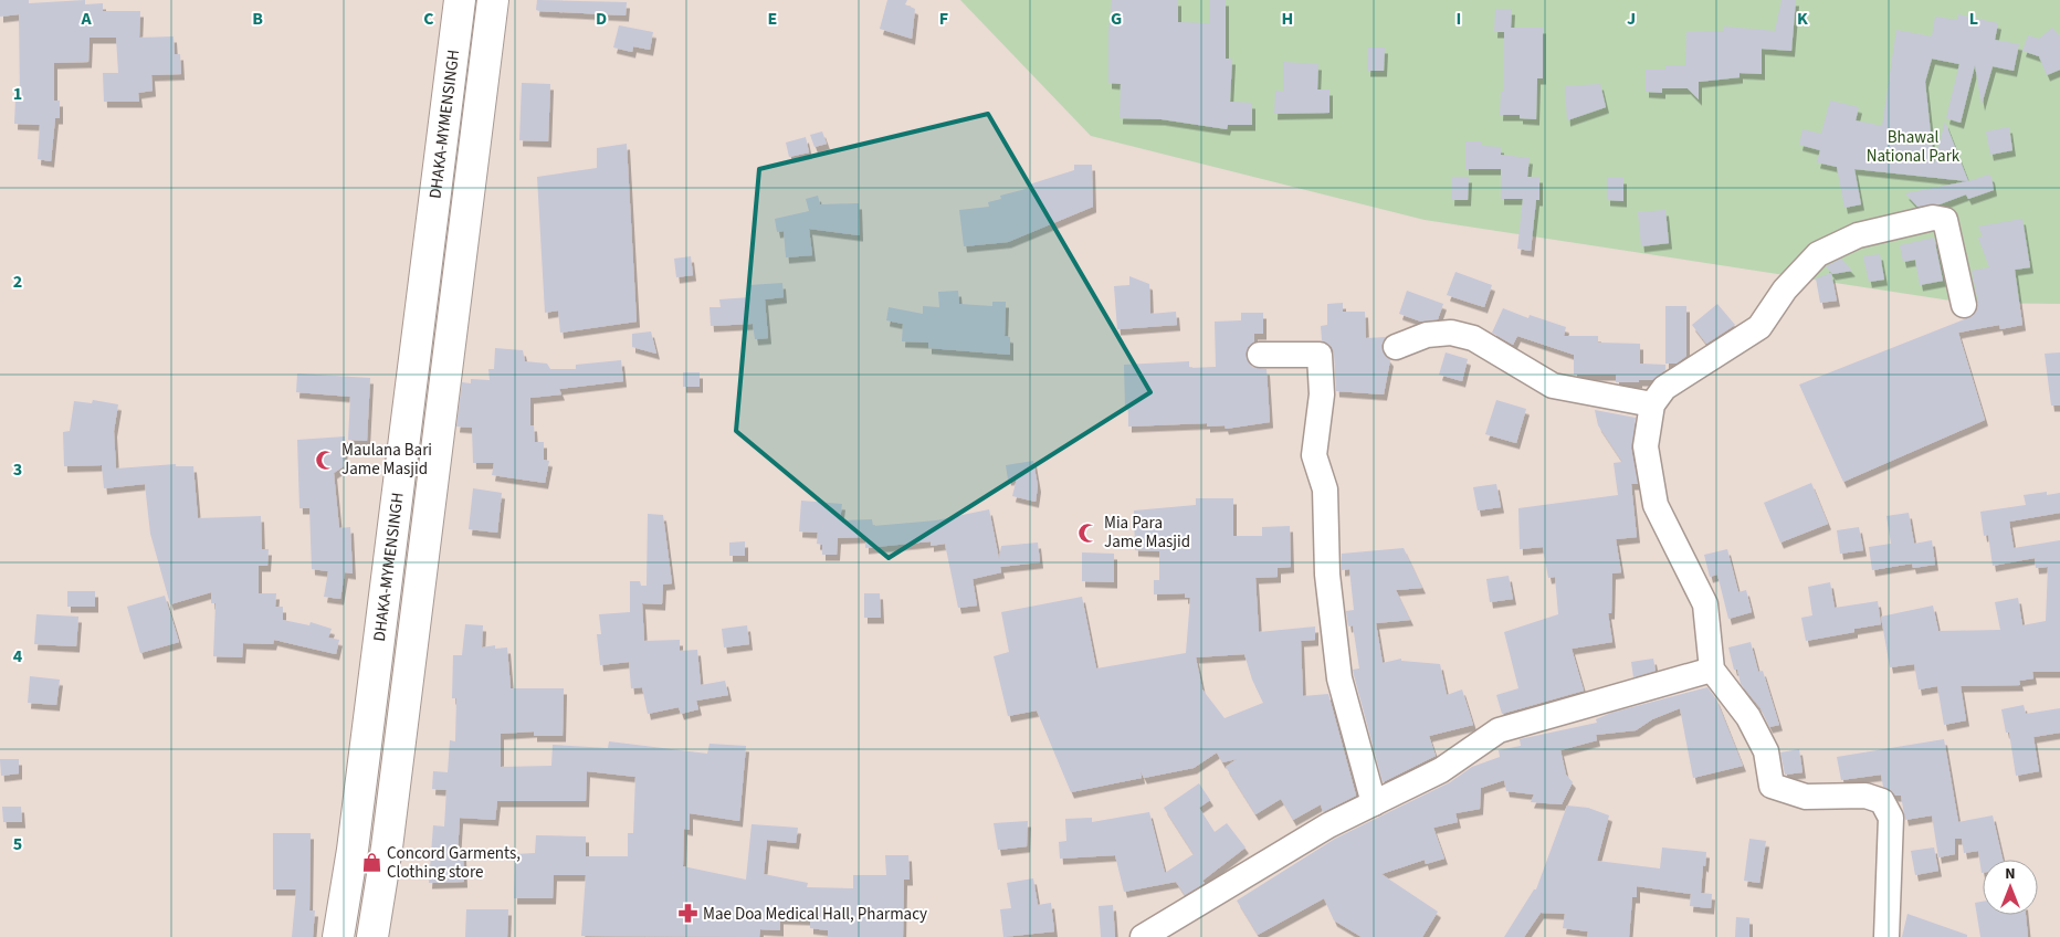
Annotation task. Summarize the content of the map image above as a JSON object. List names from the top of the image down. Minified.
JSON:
{"streets":{"highway":["DHAKA-MYMENSINGH"]},"parks":["Bhawal National Park"],"places":{"mosque":["Maulana Bari Jame Masjid","Mia Para Jame Masjid"],"shop":["Concord Garments, Clothing store"],"pharmacy":["Mae Doa Medical Hall, Pharmacy"]},"north":"top","grid":{"columns":["A","B","C","D","E","F","G","H","I","J","K","L"],"rows":["1","2","3","4","5"]}}
